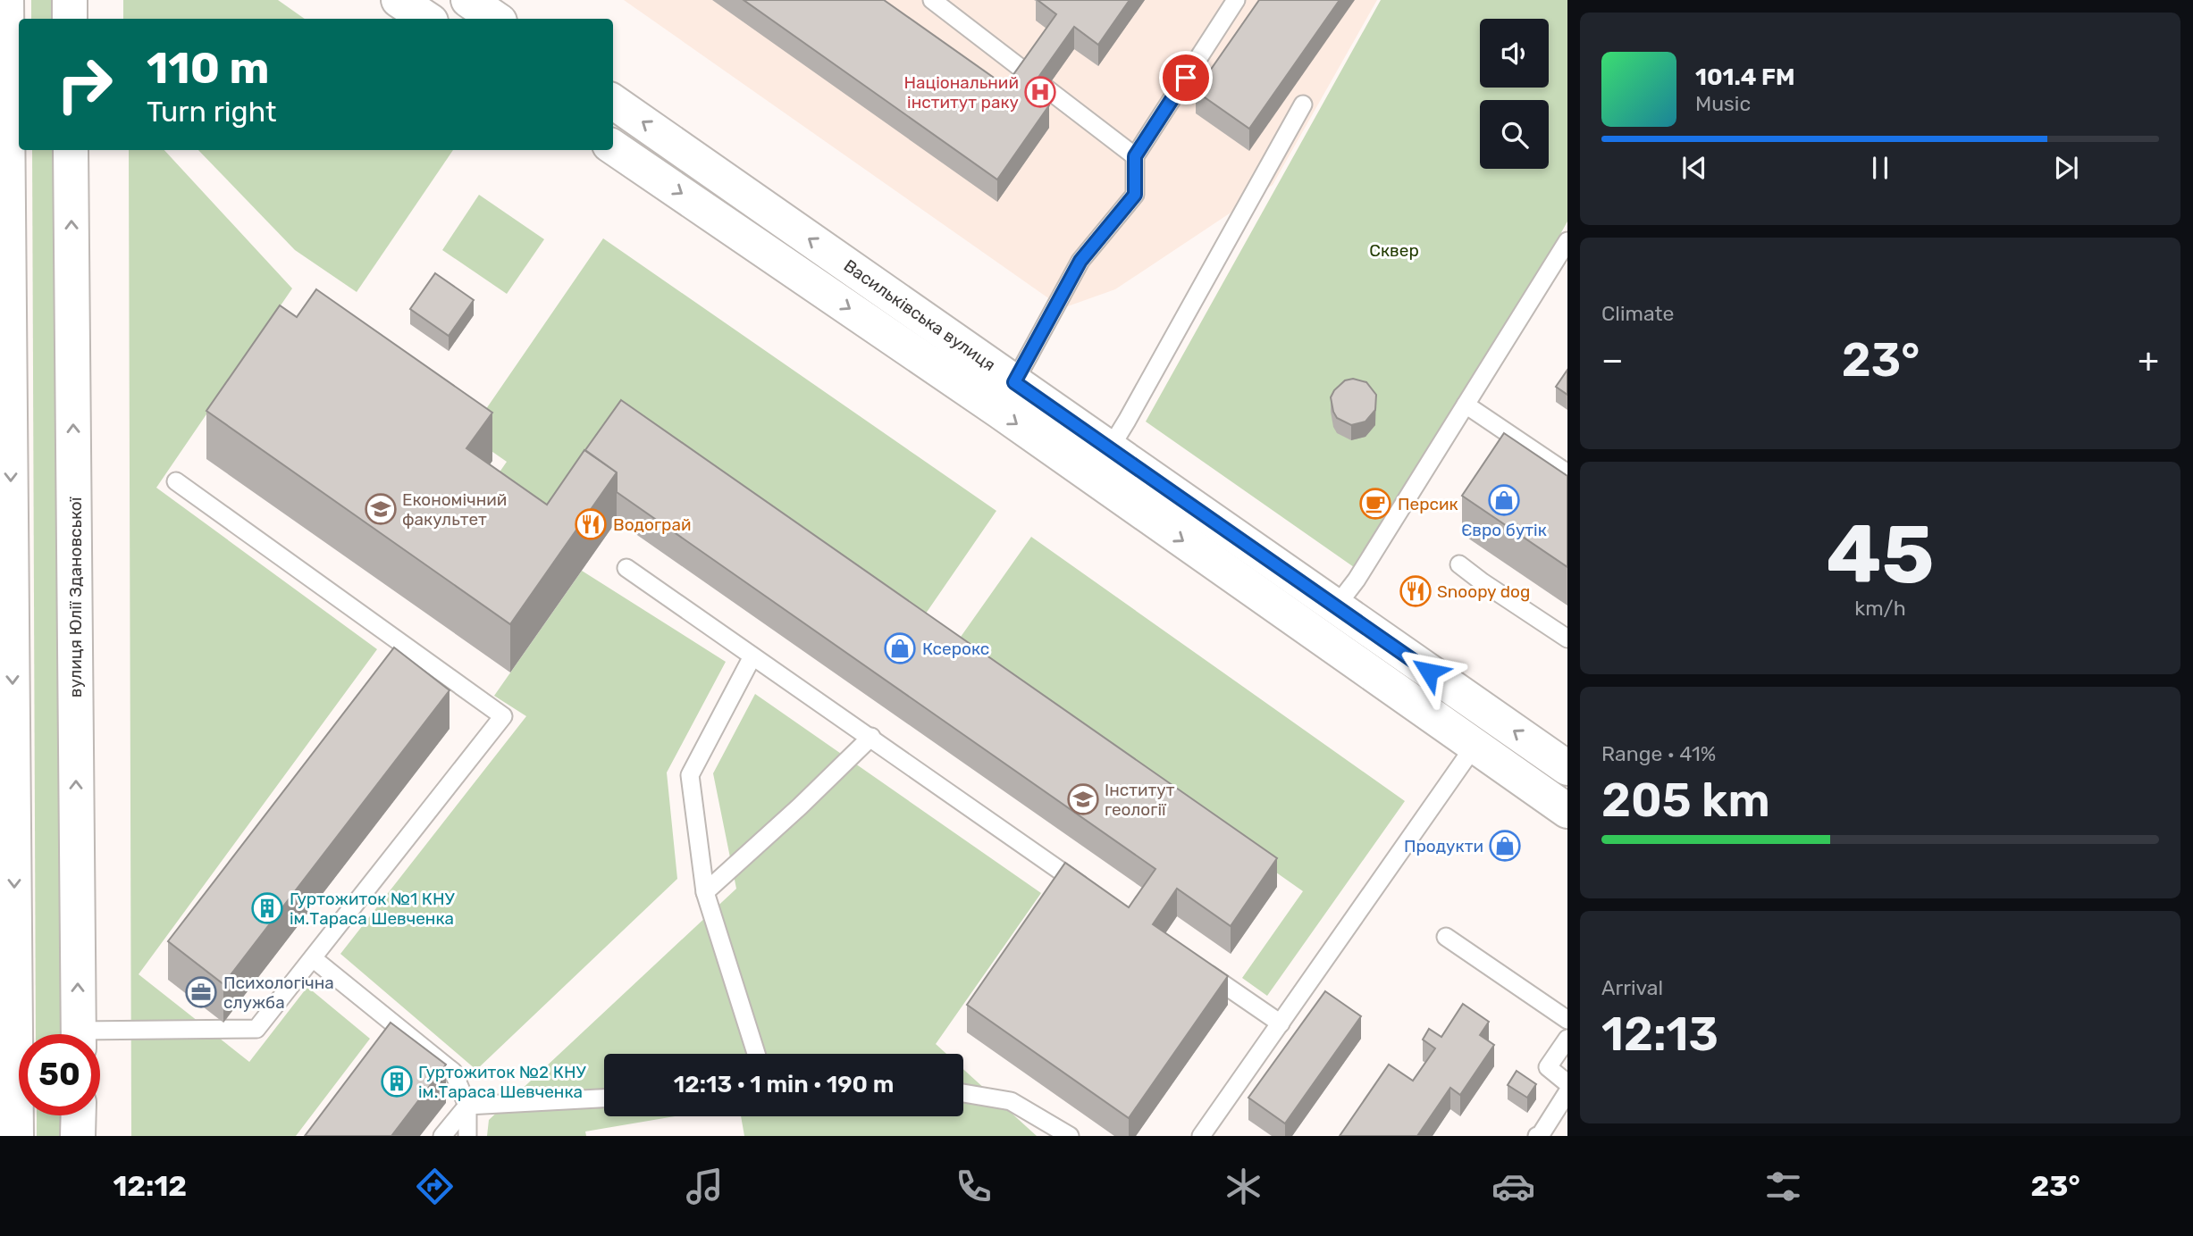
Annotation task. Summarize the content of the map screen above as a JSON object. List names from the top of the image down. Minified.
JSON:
{"streets":{"main road":["Васильківська вулиця","вулиця Юлії Здановської"]},"parks":["Сквер"],"places":{"hospital":["Національний інститут раку"],"shop":["Євро бутік","Ксерокс","Продукти"],"cafe":["Персик"],"school or university":["Економічний факультет","Інститут геології"],"restaurant":["Водограй","Snoopy dog"],"building":["Гуртожиток №1 КНУ ім.Тараса Шевченка","Гуртожиток №2 КНУ ім.Тараса Шевченка"],"office":["Психологічна служба"]},"page":{"turn":["110 m","Turn right"],"song":["101.4 FM","Music"],"tile":["Climate",["45","km/h"],["Range · 41%","205 km"],["Arrival","12:13"]],"heat":["−","23°","+"],"limit":"50","trip":"12:13 · 1 min · 190 m","tabs":["12:12","23°"]}}
